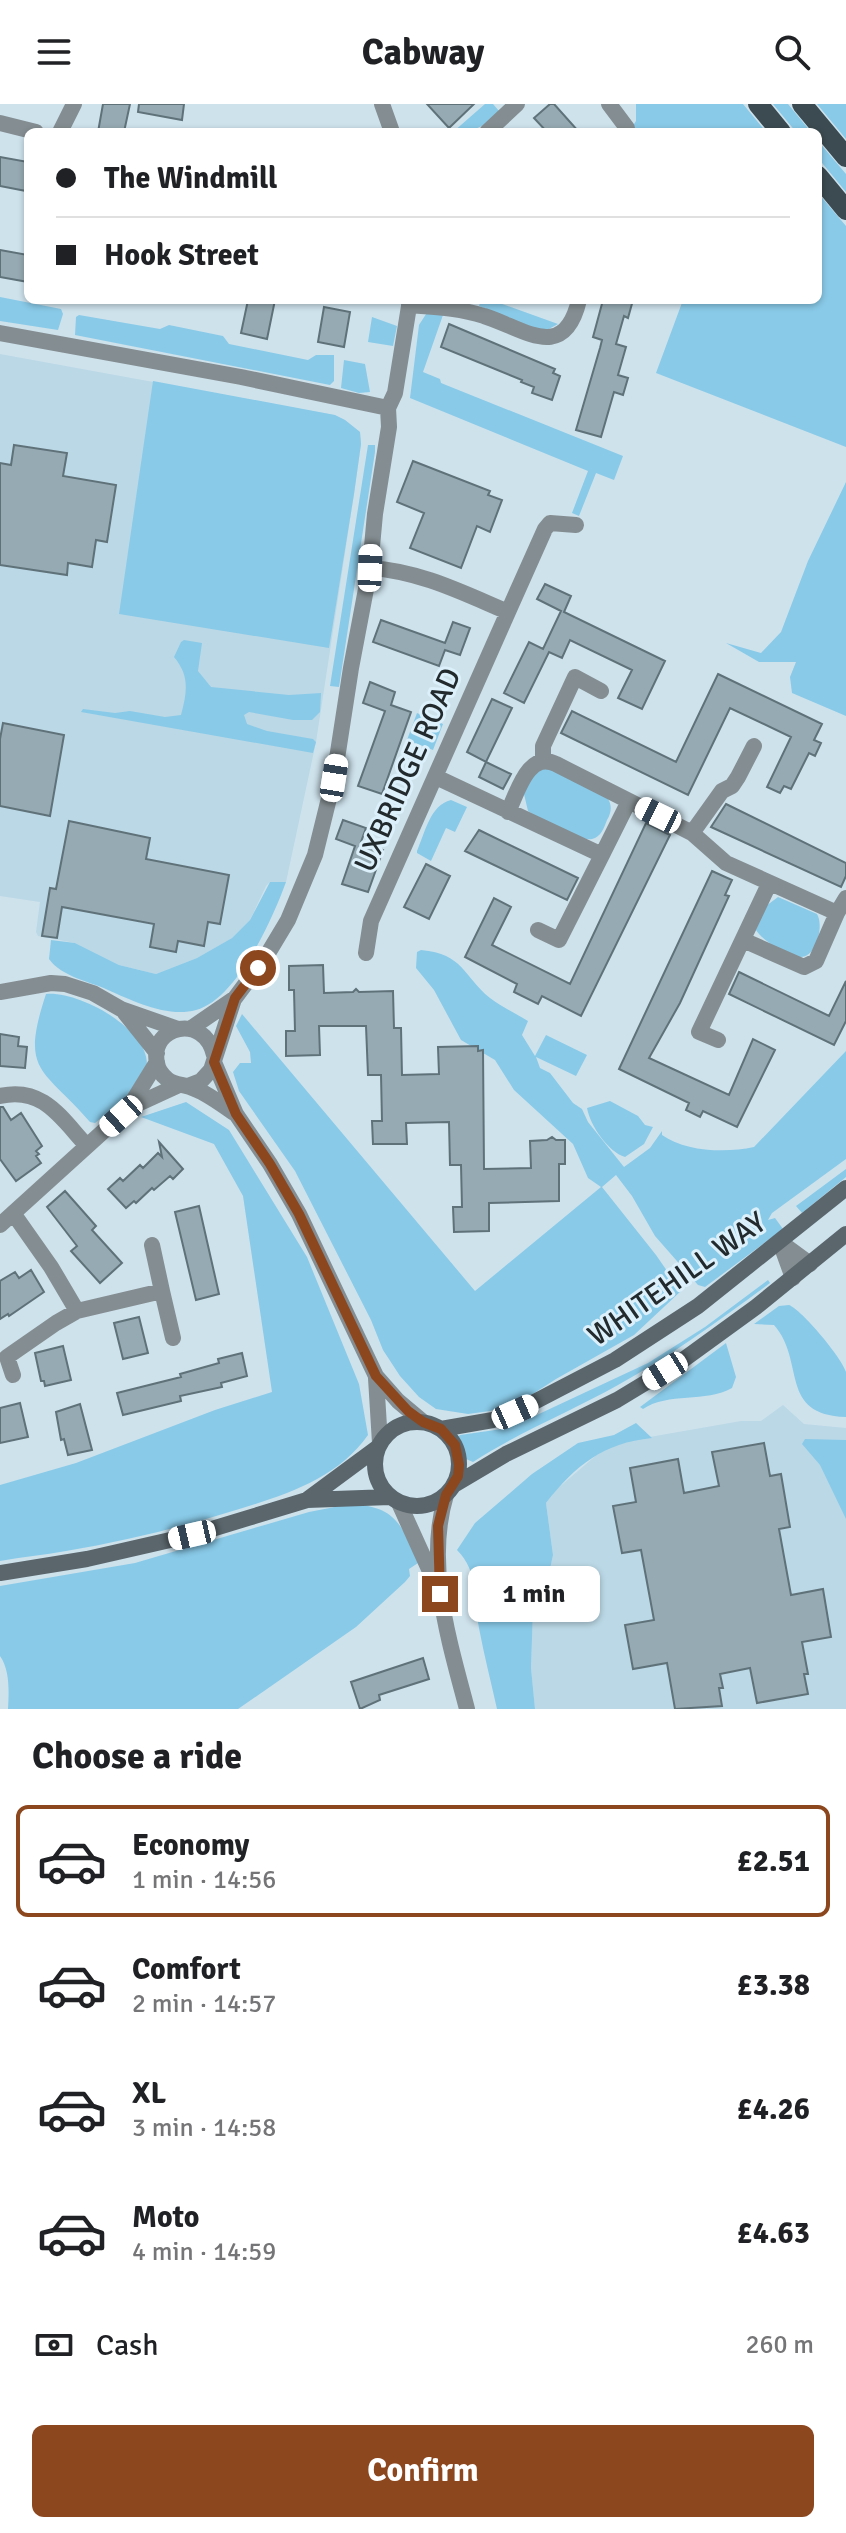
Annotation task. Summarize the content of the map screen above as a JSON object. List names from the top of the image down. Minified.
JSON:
{"streets":{"main road":["WHITEHILL WAY"],"street":["UXBRIDGE ROAD"]},"page":{"header":"Cabway","banner":["The Windmill","Hook Street"],"bubble":"1 min","heading":"Choose a ride","list":[{"name":"Economy","note":"1 min · 14:56","value":"£2.51"},{"name":"Comfort","note":"2 min · 14:57","value":"£3.38"},{"name":"XL","note":"3 min · 14:58","value":"£4.26"},{"name":"Moto","note":"4 min · 14:59","value":"£4.63"}],"pay":["Cash","260 m"],"buttons":"Confirm"}}
